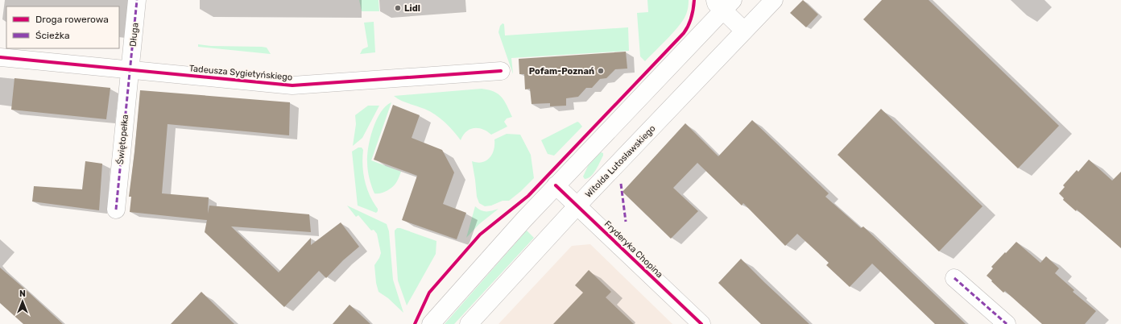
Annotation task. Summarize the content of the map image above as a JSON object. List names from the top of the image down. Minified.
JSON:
{"streets":{"street":["Długa","Tadeusza Sygietyńskiego","Świętopełka","Witolda Lutosławskiego","Fryderyka Chopina"]},"crossings":[["Długa","Tadeusza Sygietyńskiego"],["Długa","Świętopełka"],["Tadeusza Sygietyńskiego","Świętopełka"],["Witolda Lutosławskiego","Fryderyka Chopina"]],"places":["Lidl","Pofam-Poznań"],"legend":["Droga rowerowa","Ścieżka"],"north":"top"}
